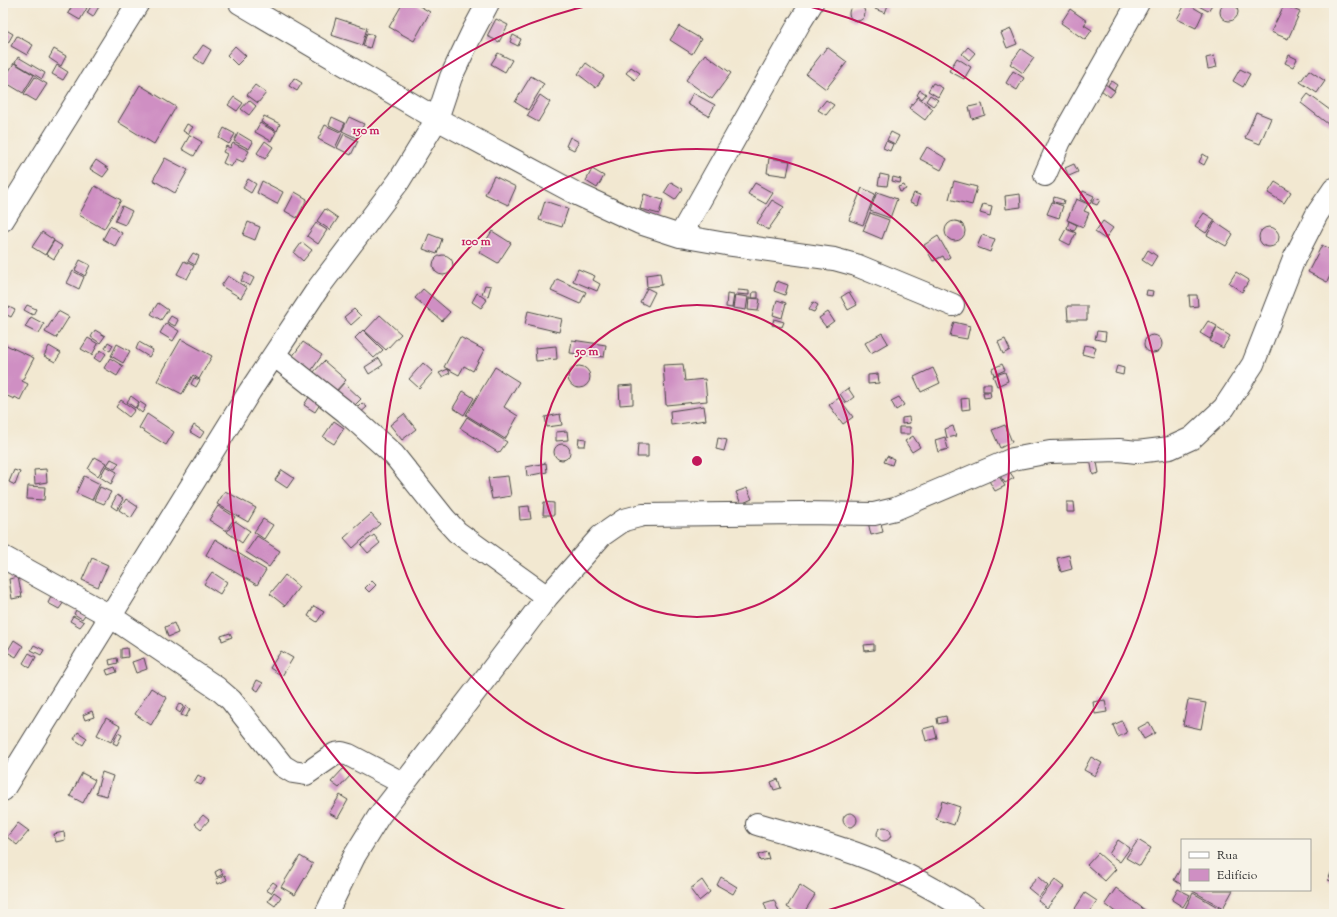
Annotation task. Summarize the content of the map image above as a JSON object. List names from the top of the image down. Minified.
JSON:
{"legend":["Rua","Edifício"],"rings":["150 m","100 m","50 m"]}
